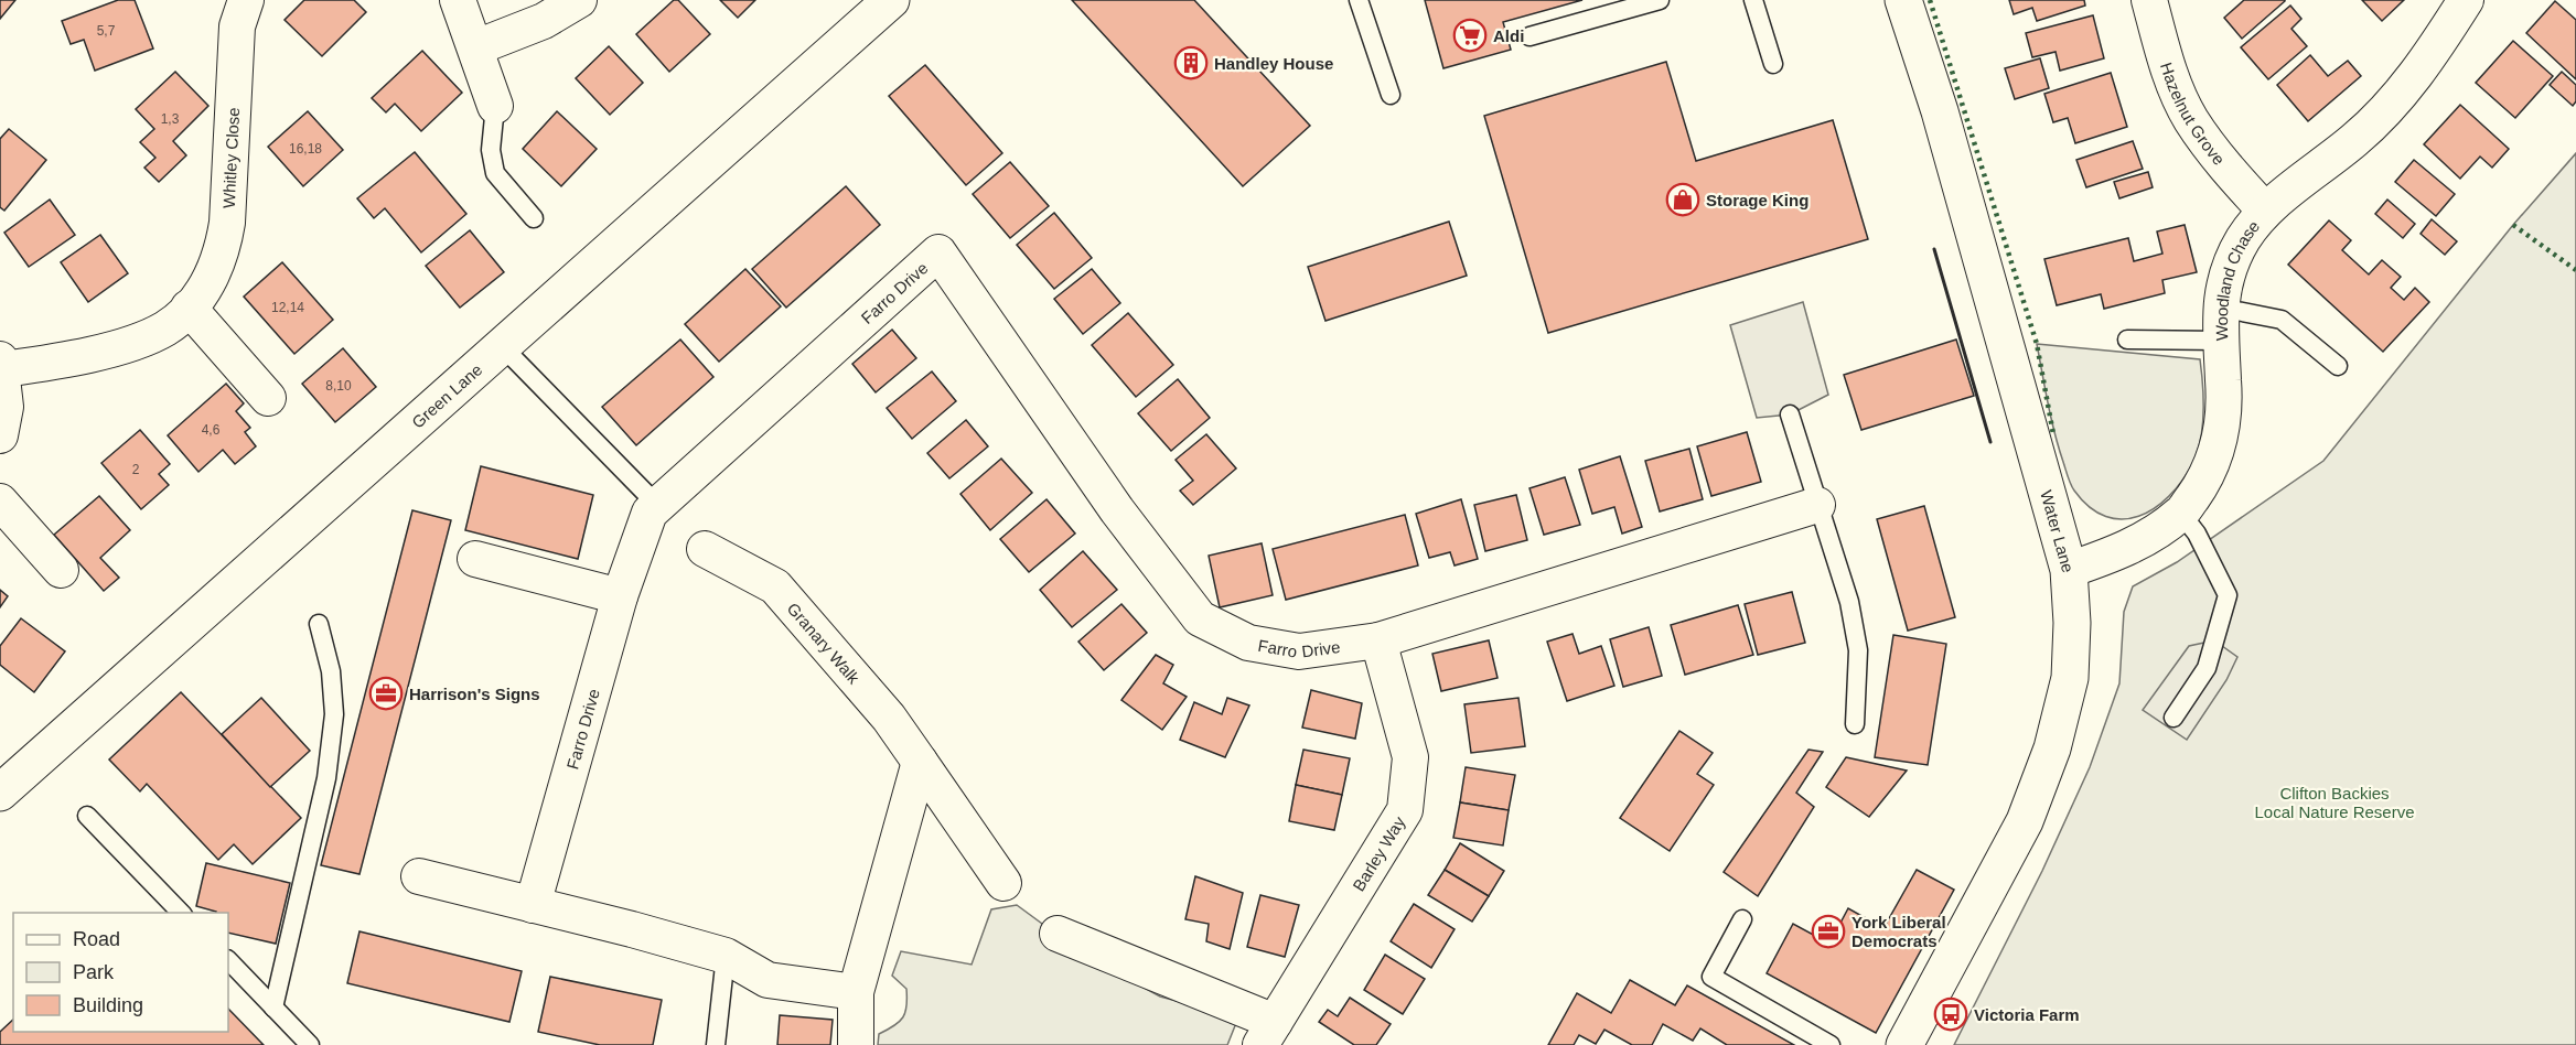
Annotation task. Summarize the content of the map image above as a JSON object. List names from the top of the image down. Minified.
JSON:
{"streets":{"street":["Hazelnut Grove","Whitley Close","Woodland Chase","Farro Drive","Green Lane","Water Lane","Granary Walk","Barley Way"]},"crossings":[["Hazelnut Grove","Woodland Chase"],["Woodland Chase","Water Lane"],["Farro Drive","Barley Way"]],"parks":["Clifton Backies Local Nature Reserve"],"places":{"supermarket":["Aldi"],"building":["Handley House"],"shop":["Storage King"],"office":["Harrison's Signs","York Liberal Democrats"],"bus stop":["Victoria Farm"]},"house_numbers":["5,7","1,3","16,18","12,14","8,10","4,6","2"],"legend":["Road","Park","Building"]}
